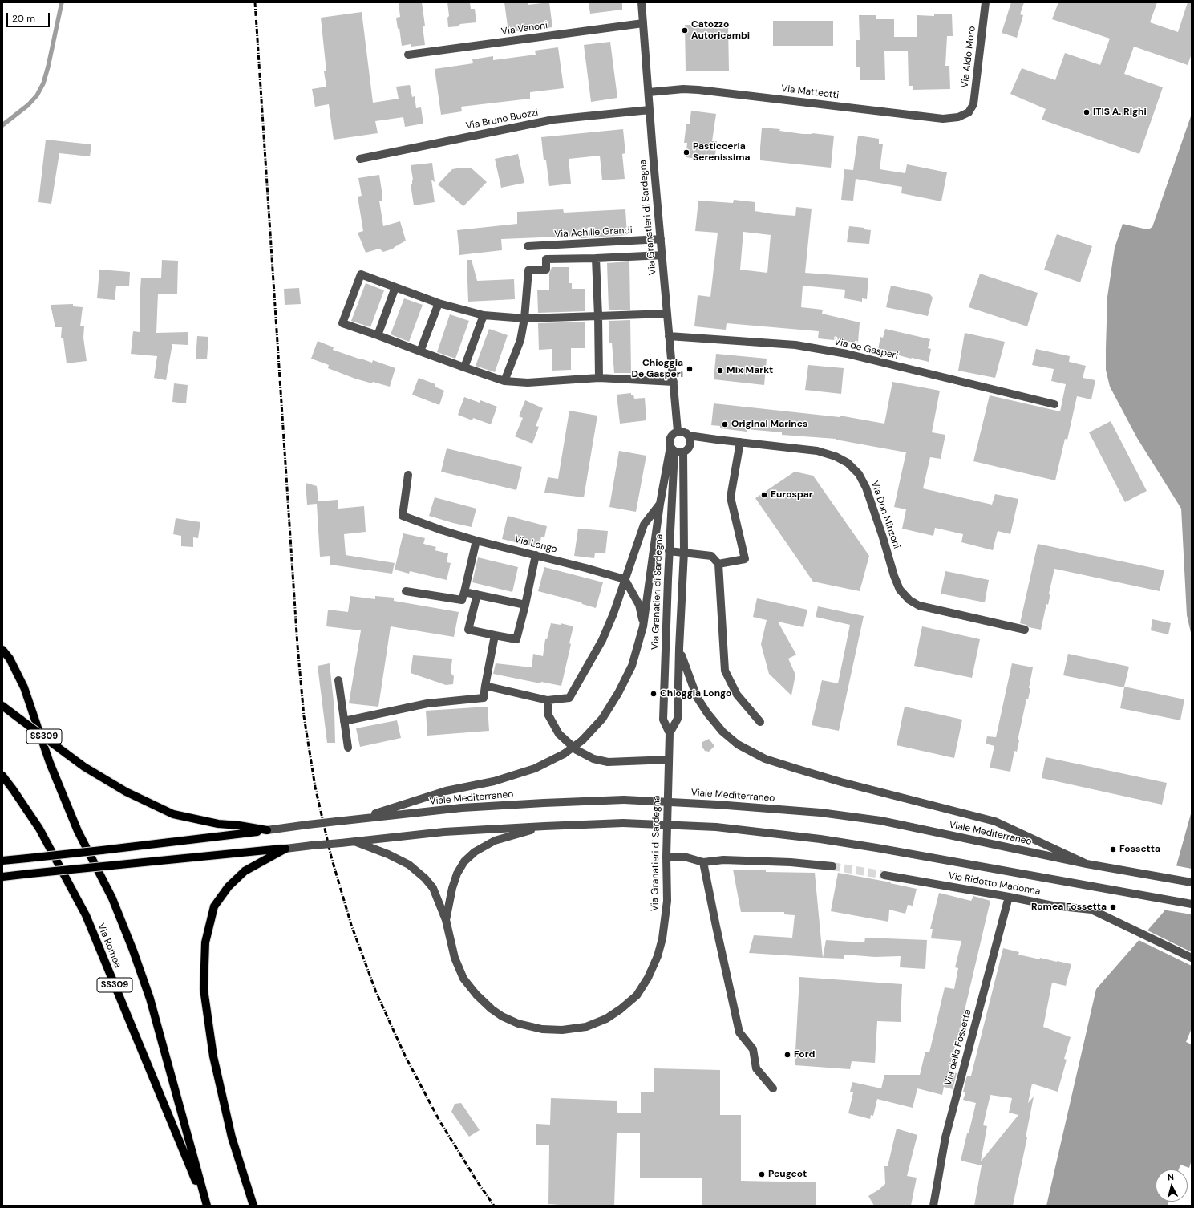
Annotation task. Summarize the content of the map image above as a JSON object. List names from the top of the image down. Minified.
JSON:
{"streets":{"main road":["SS309","Via Romea"],"street":["Via Vanoni","Via Aldo Moro","Via Matteotti","Via Bruno Buozzi","Via Granatieri di Sardegna","Via Achille Grandi","Via de Gasperi","Via Don Minzoni","Via Longo","Viale Mediterraneo","Via Ridotto Madonna","Via della Fossetta"]},"crossings":[["Via Vanoni","Via Granatieri di Sardegna"],["Via Aldo Moro","Via Matteotti"],["Via Matteotti","Via Granatieri di Sardegna"],["Via Bruno Buozzi","Via Granatieri di Sardegna"],["Via Granatieri di Sardegna","Via Achille Grandi"],["Via Granatieri di Sardegna","Via de Gasperi"],["Via Granatieri di Sardegna","Via Don Minzoni"],["SS309","Viale Mediterraneo"],["Via Ridotto Madonna","Via della Fossetta"]],"places":["Catozzo Autoricambi","ITIS A. Righi","Pasticceria Serenissima","Chioggia De Gasperi","Mix Markt","Original Marines","Eurospar","Chioggia Longo","Fossetta","Romea Fossetta","Ford","Peugeot"],"scale_bar":"20 m","north":"top"}
